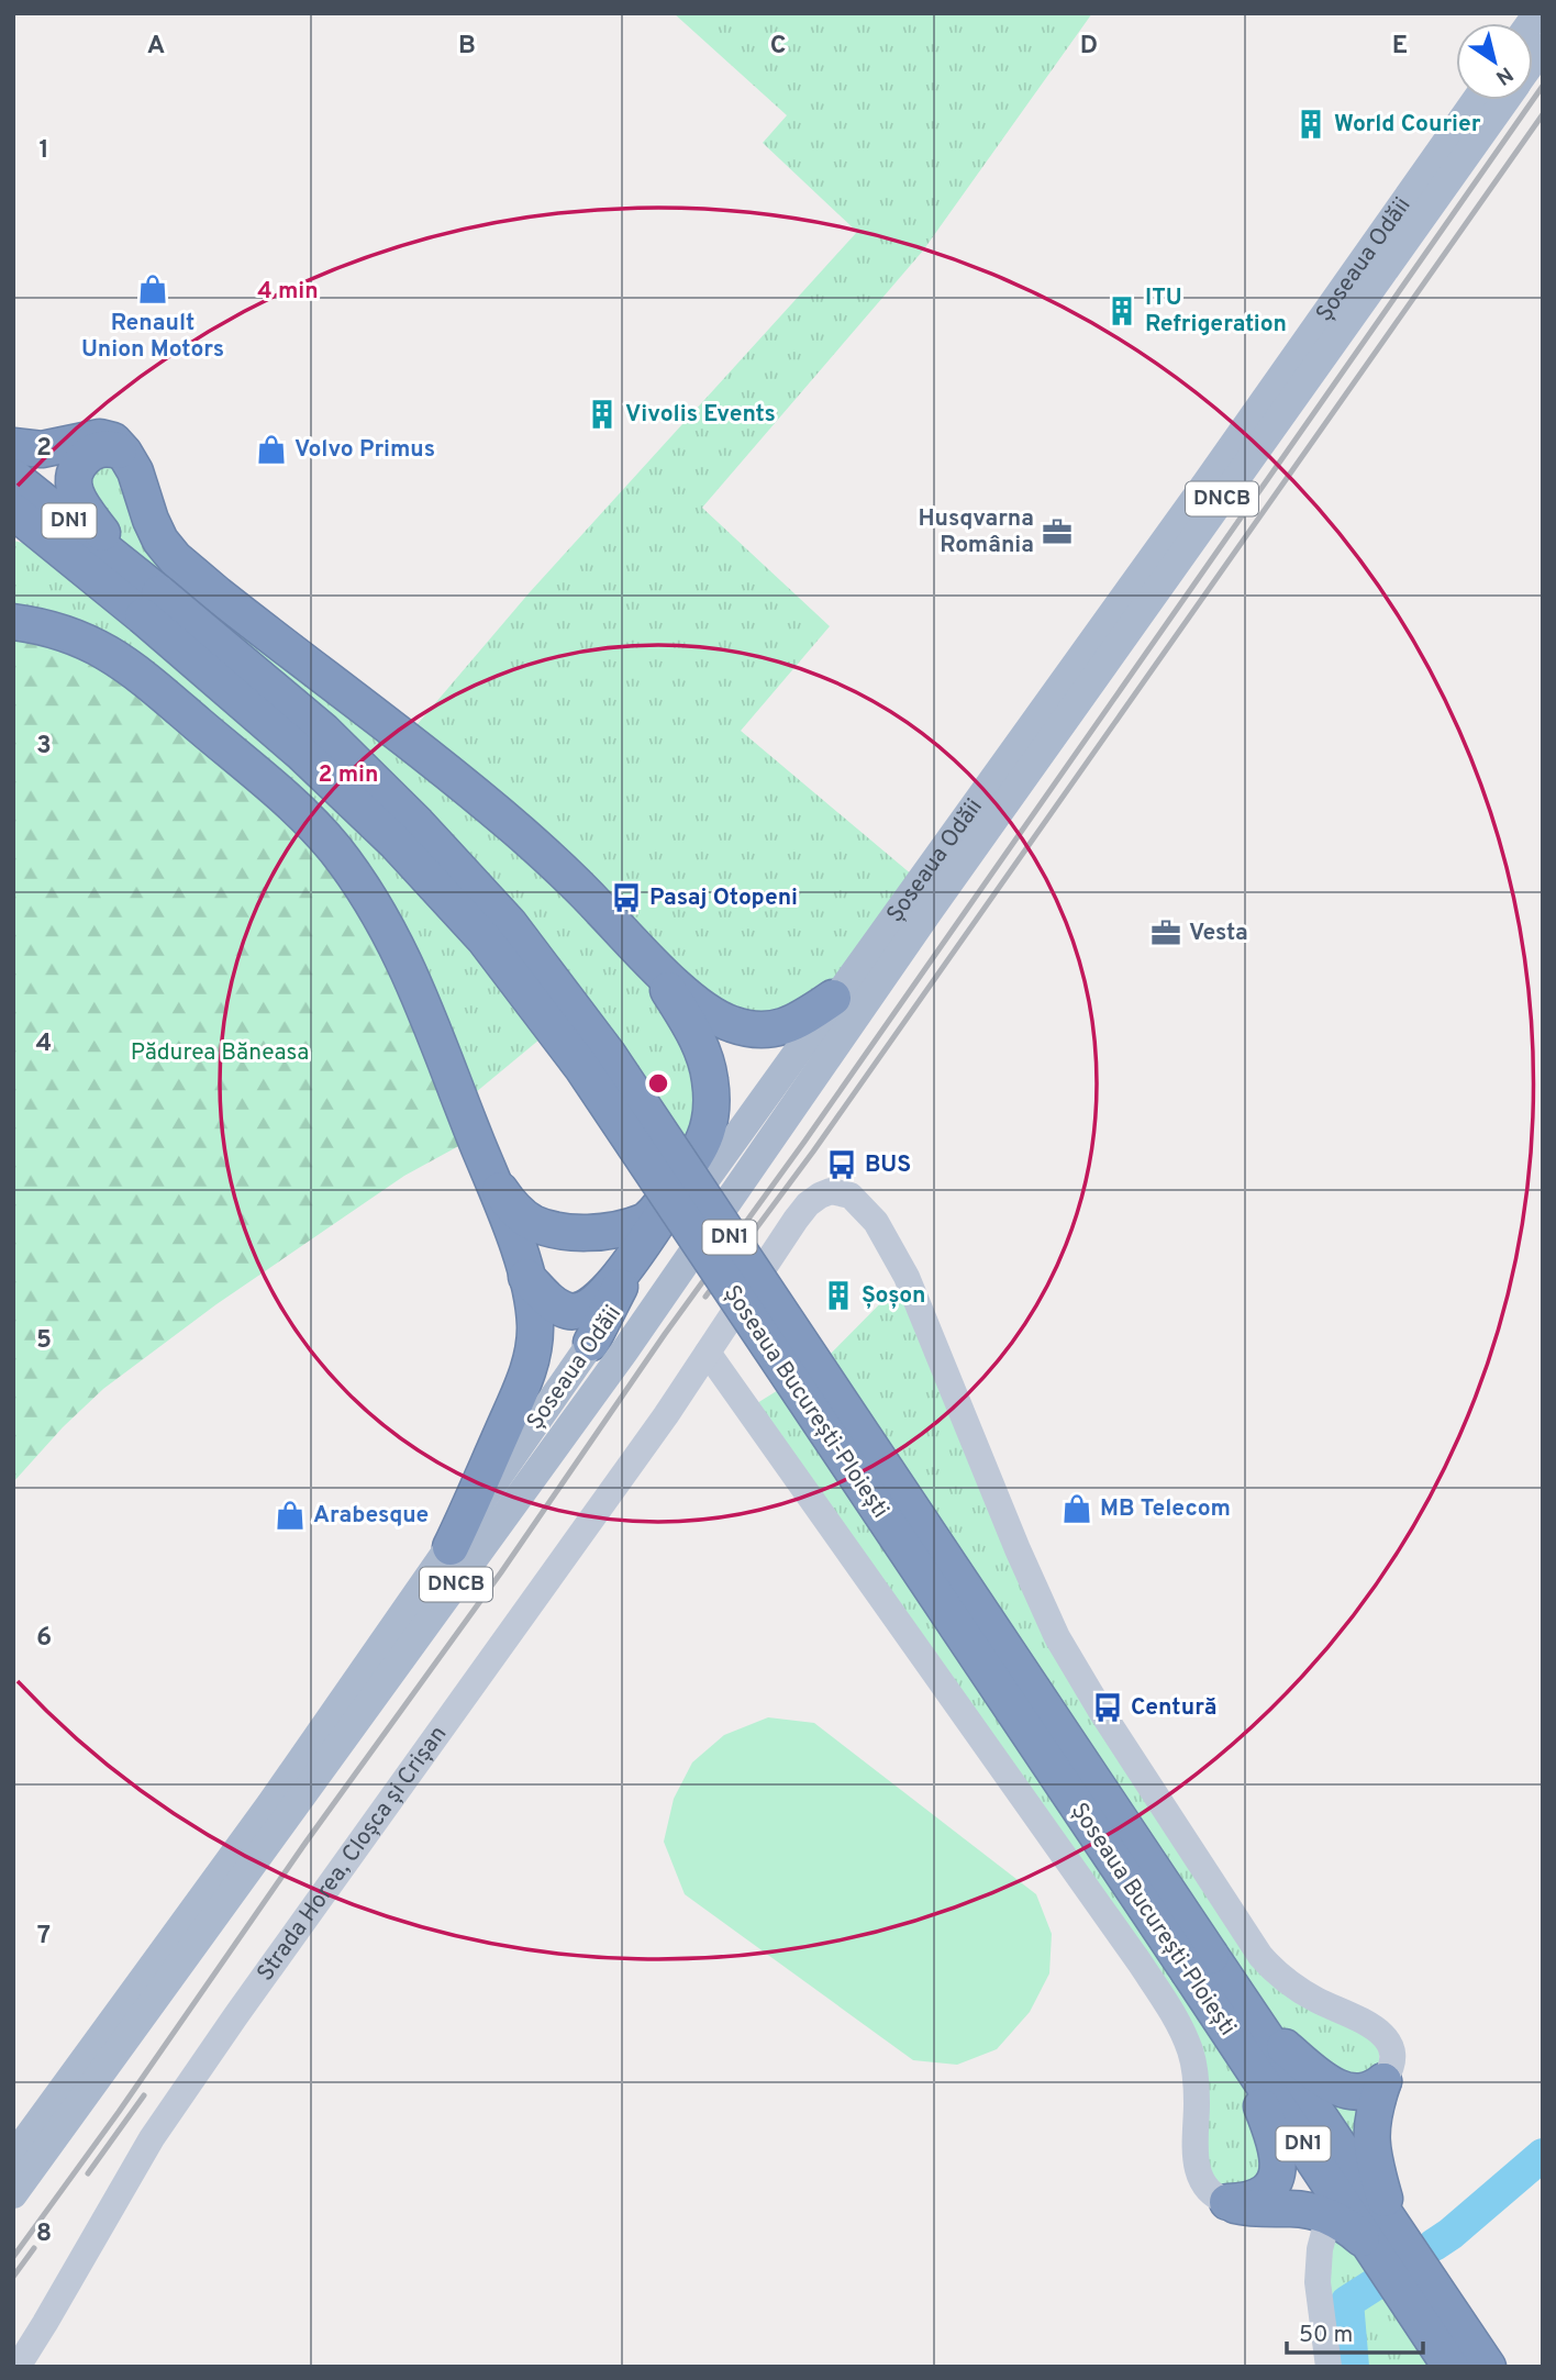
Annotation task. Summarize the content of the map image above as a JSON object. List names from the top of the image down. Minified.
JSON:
{"streets":{"highway":["DN1","Șoseaua București-Ploiești"],"main road":["Șoseaua Odăii","DNCB"],"street":["Strada Horea, Cloșca și Crișan"]},"crossings":[["Șoseaua Odăii","DNCB"],["DN1","Șoseaua București-Ploiești"]],"parks":["Pădurea Băneasa"],"places":{"building":["World Courier","ITU Refrigeration","Vivolis Events","Șoșon"],"shop":["Renault Union Motors","Volvo Primus","MB Telecom","Arabesque"],"office":["Husqvarna România","Vesta"],"bus stop":["Pasaj Otopeni","BUS","Centură"]},"scale_bar":"50 m","north":"bottom right","grid":{"columns":["A","B","C","D","E"],"rows":["1","2","3","4","5","6","7","8"]},"rings":["4 min","2 min"]}
